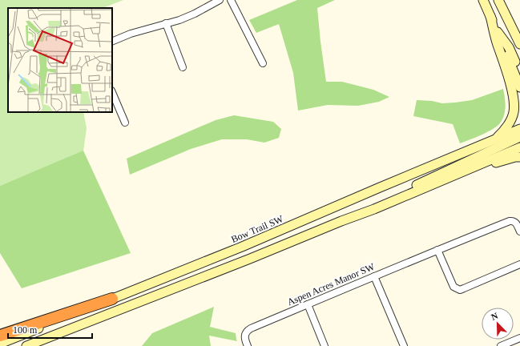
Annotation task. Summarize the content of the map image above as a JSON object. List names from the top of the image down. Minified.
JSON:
{"streets":{"main road":["Bow Trail SW"],"street":["Aspen Acres Manor SW"]},"scale_bar":"100 m","north":"top left"}
